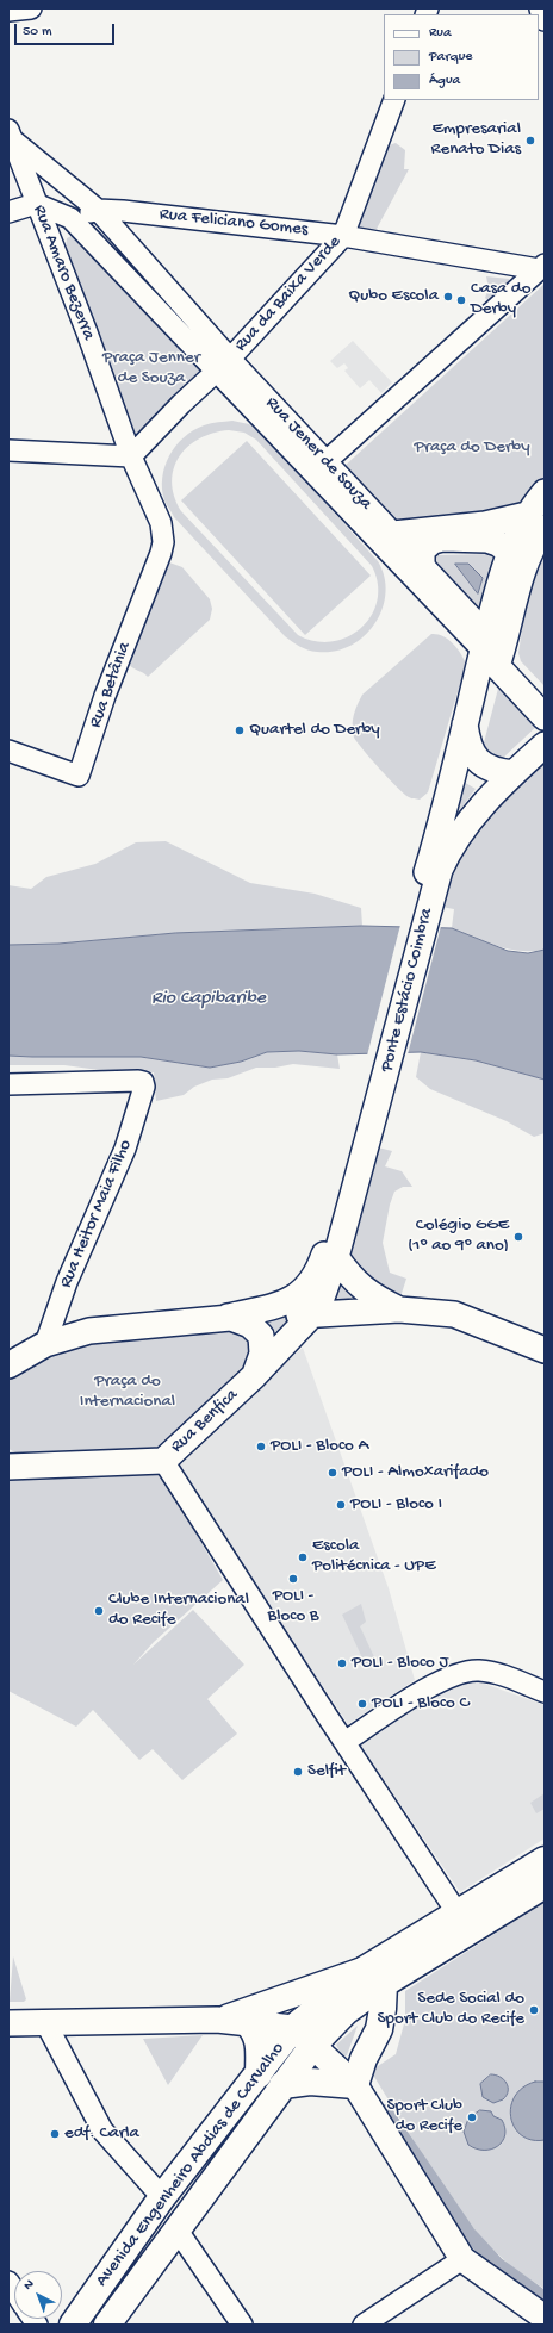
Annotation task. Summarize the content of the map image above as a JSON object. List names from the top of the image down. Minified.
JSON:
{"streets":{"highway":["Avenida Engenheiro Abdias de Carvalho"],"main road":["Rua Jener de Souza","Ponte Estácio Coimbra","Rua Benfica"],"street":["Rua Feliciano Gomes","Rua Amaro Bezerra","Rua da Baixa Verde","Rua Betânia","Rua Heitor Maia Filho"]},"crossings":[["Rua Feliciano Gomes","Rua da Baixa Verde"],["Rua Feliciano Gomes","Rua Jener de Souza"],["Rua Amaro Bezerra","Rua da Baixa Verde"],["Rua Amaro Bezerra","Rua Jener de Souza"],["Rua Amaro Bezerra","Rua Betânia"],["Rua da Baixa Verde","Rua Jener de Souza"],["Ponte Estácio Coimbra","Rua Benfica"]],"water":["Rio Capibaribe"],"parks":["Praça Jenner de Souza","Praça do Derby","Praça do Internacional"],"places":["Empresarial Renato Dias","Qubo Escola","Casa do Derby","Quartel do Derby","Colégio GGE (1º ao 9º ano)","POLI - Bloco A","POLI - Almoxarifado","POLI - Bloco I","Escola Politécnica - UPE","POLI - Bloco B","Clube Internacional do Recife","POLI - Bloco J","POLI - Bloco C","Selfit","Sede Social do Sport Club do Recife","Sport Club do Recife","edf. Carla"],"legend":["Rua","Parque","Água"],"scale_bar":"50 m","north":"top left"}
